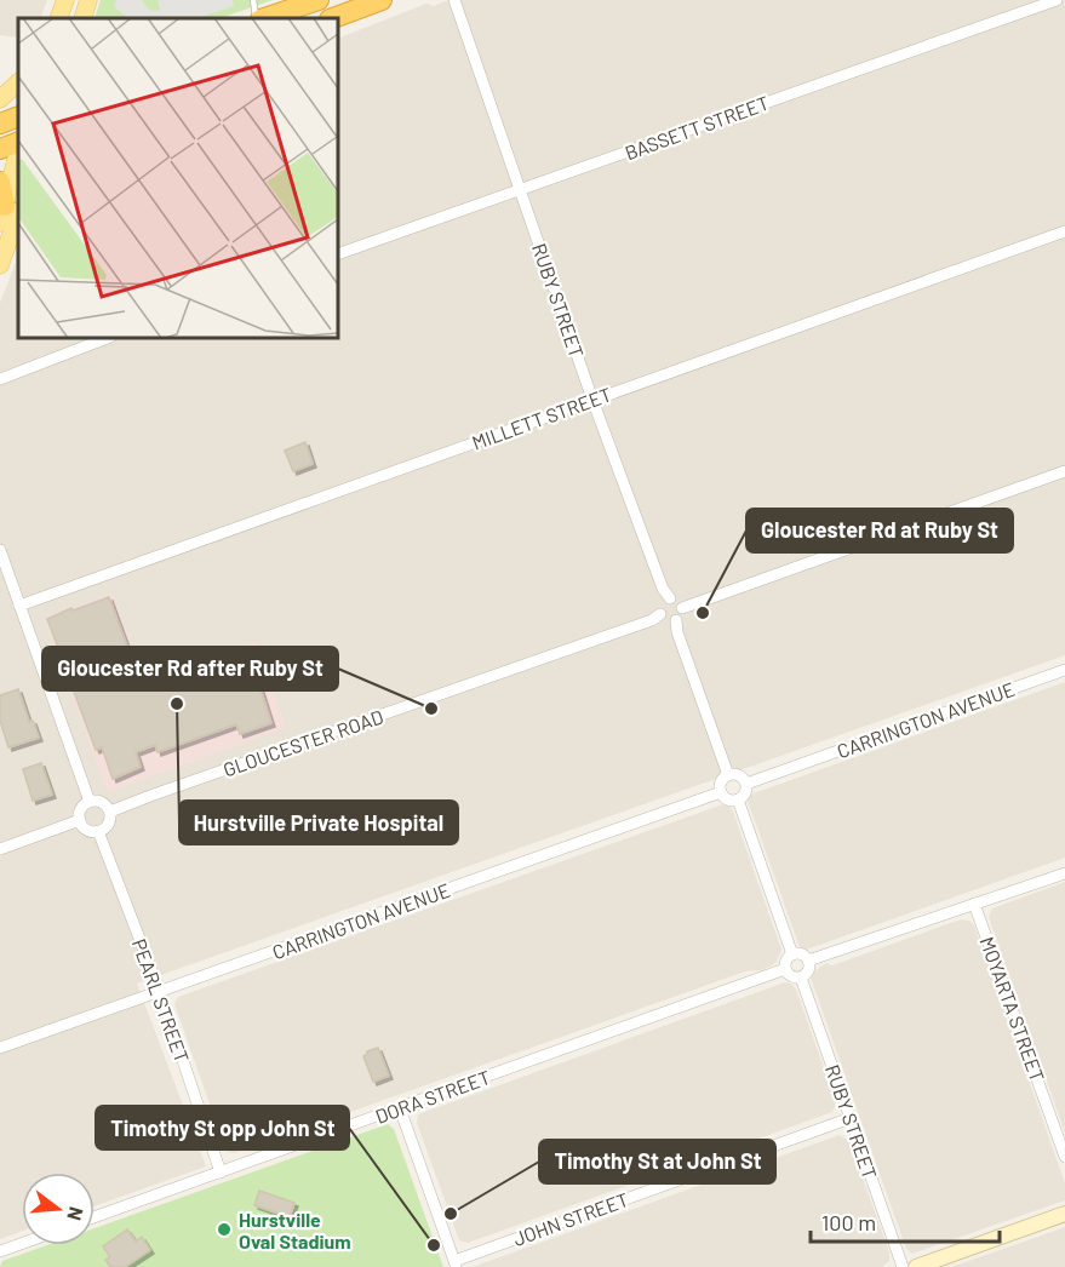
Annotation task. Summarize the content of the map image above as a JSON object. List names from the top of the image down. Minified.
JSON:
{"streets":{"street":["BASSETT STREET","RUBY STREET","MILLETT STREET","CARRINGTON AVENUE","GLOUCESTER ROAD","PEARL STREET","MOYARTA STREET","DORA STREET","JOHN STREET"]},"crossings":[["BASSETT STREET","RUBY STREET"],["RUBY STREET","MILLETT STREET"],["RUBY STREET","GLOUCESTER ROAD"],["RUBY STREET","DORA STREET"],["RUBY STREET","JOHN STREET"],["CARRINGTON AVENUE","PEARL STREET"],["GLOUCESTER ROAD","PEARL STREET"],["PEARL STREET","DORA STREET"]],"places":["Gloucester Rd at Ruby St","Hurstville Private Hospital","Gloucester Rd after Ruby St","Timothy St at John St","Hurstville Oval Stadium","Timothy St opp John St"],"scale_bar":"100 m","north":"right"}
